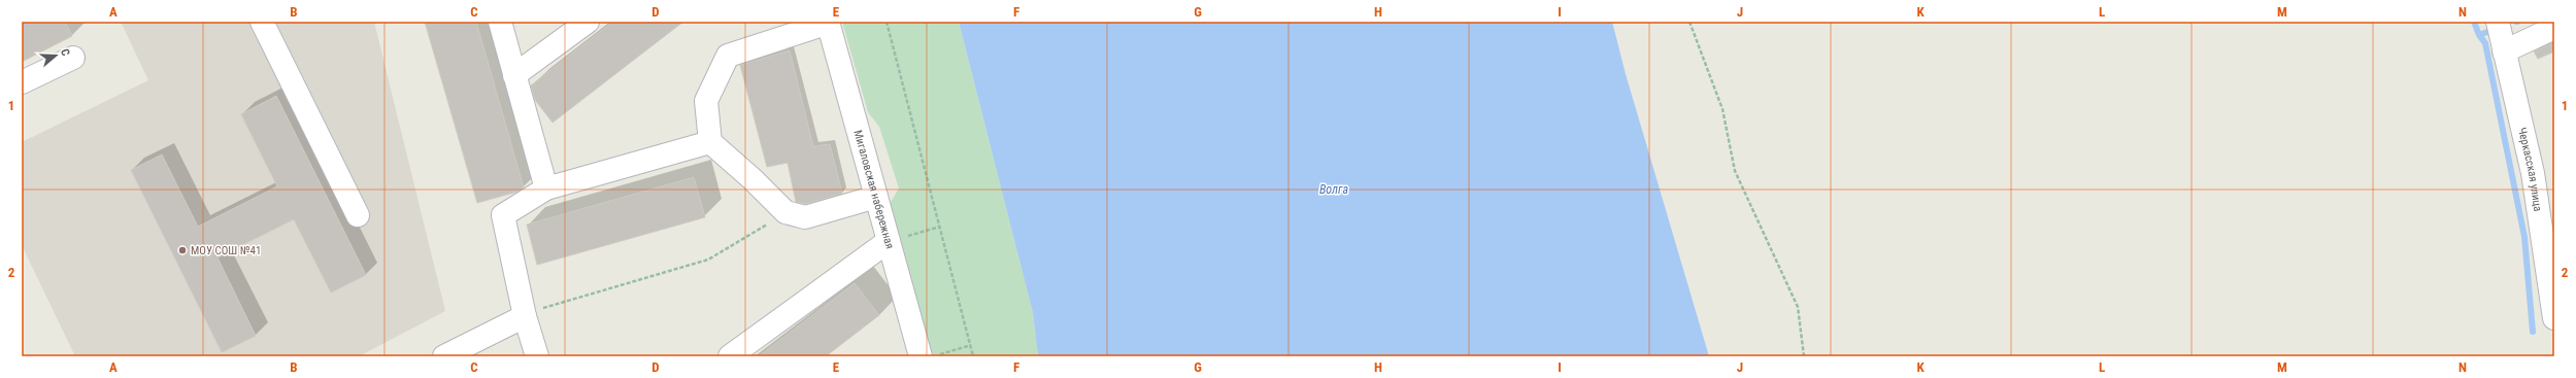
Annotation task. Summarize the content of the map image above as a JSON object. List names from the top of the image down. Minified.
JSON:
{"streets":{"street":["Черкасская улица","Мигаловская набережная"]},"water":["Волга"],"places":["МОУ СОШ №41"],"north":"right","grid":{"columns":["A","B","C","D","E","F","G","H","I","J","K","L","M","N"],"rows":["1","2"]}}
